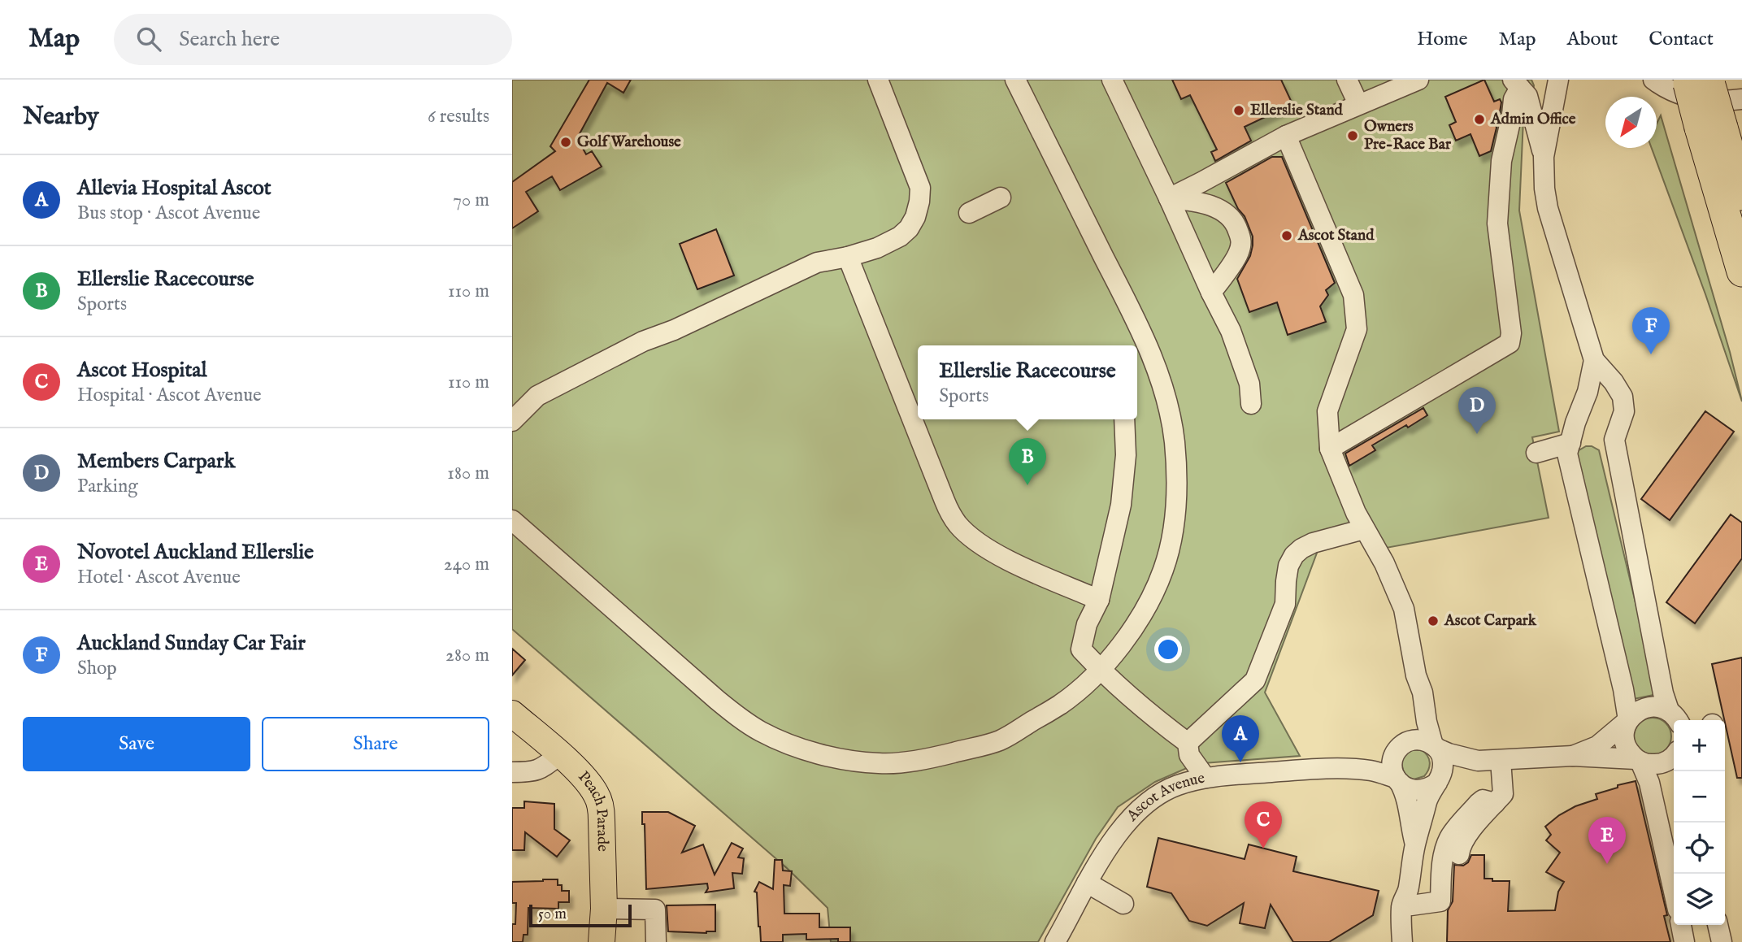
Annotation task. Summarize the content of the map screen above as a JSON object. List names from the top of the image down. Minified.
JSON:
{"streets":{"main road":["Peach Parade"],"street":["Ascot Avenue"]},"places":["Ellerslie Stand","Admin Office","Owners Pre-Race Bar","Golf Warehouse","Ascot Stand","Ascot Carpark"],"scale_bar":"50 m","north":"bottom left","page":{"header":"Map","search":"Search here","nav":["Home","Map","About","Contact"],"heading":["Nearby","6 results"],"list":[{"mark":"A","name":"Allevia Hospital Ascot","note":"Bus stop · Ascot Avenue","value":"70 m"},{"mark":"B","name":"Ellerslie Racecourse","note":"Sports","value":"110 m"},{"mark":"C","name":"Ascot Hospital","note":"Hospital · Ascot Avenue","value":"110 m"},{"mark":"D","name":"Members Carpark","note":"Parking","value":"180 m"},{"mark":"E","name":"Novotel Auckland Ellerslie","note":"Hotel · Ascot Avenue","value":"240 m"},{"mark":"F","name":"Auckland Sunday Car Fair","note":"Shop","value":"280 m"}],"pins":["F","D","B","A","C","E"],"popup":["Ellerslie Racecourse","Sports"],"buttons":["Save","Share"],"map_buttons":["+","−"],"scale":"50 m"}}
